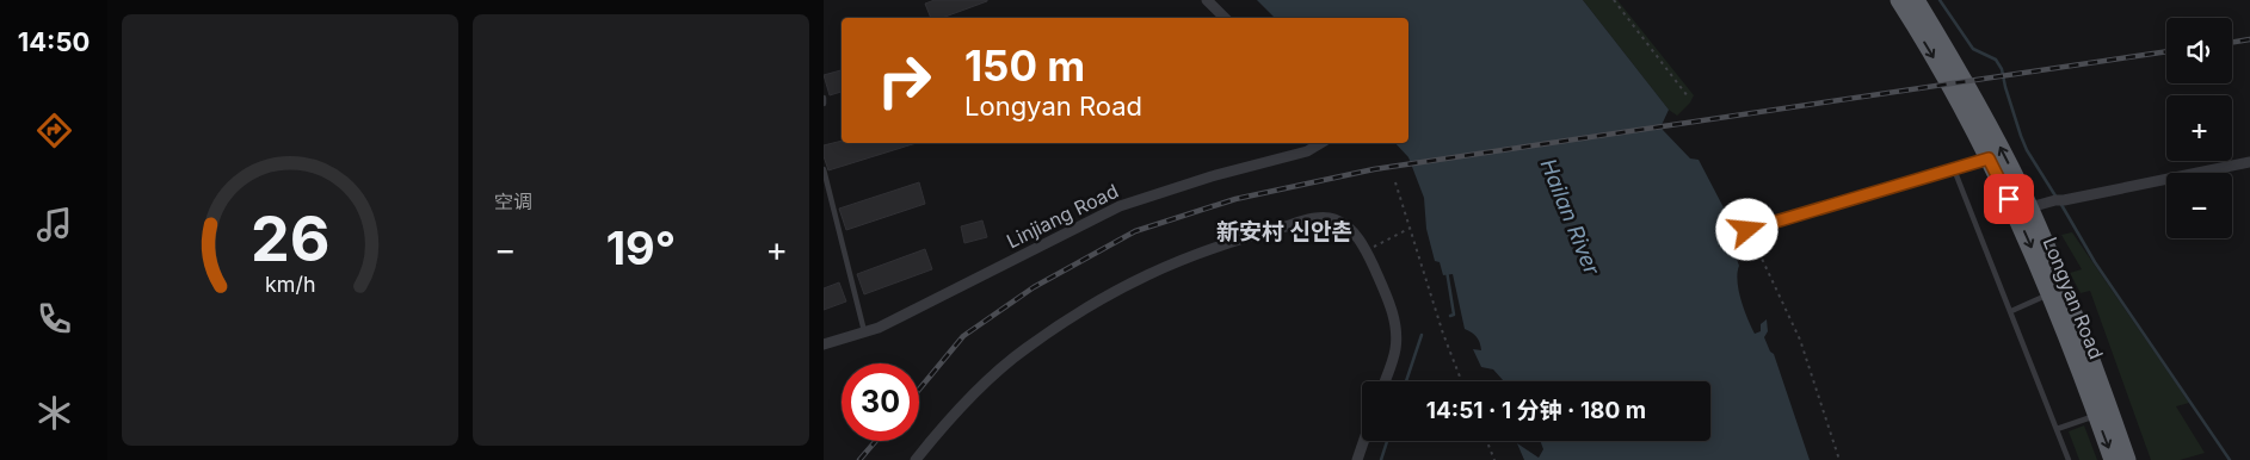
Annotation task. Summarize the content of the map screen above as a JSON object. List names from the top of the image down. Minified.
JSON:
{"streets":{"highway":["Longyan Road"],"street":["Linjiang Road"]},"districts":["新安村 신안촌"],"water":["Hailan River"],"page":{"tabs":"14:50","tile":"空调","map_buttons":["+","−"],"turn":["150 m","Longyan Road"],"heat":["−","19°","+"],"limit":"30","trip":"14:51 · 1 分钟 · 180 m","gauge":["26","km/h"]}}
